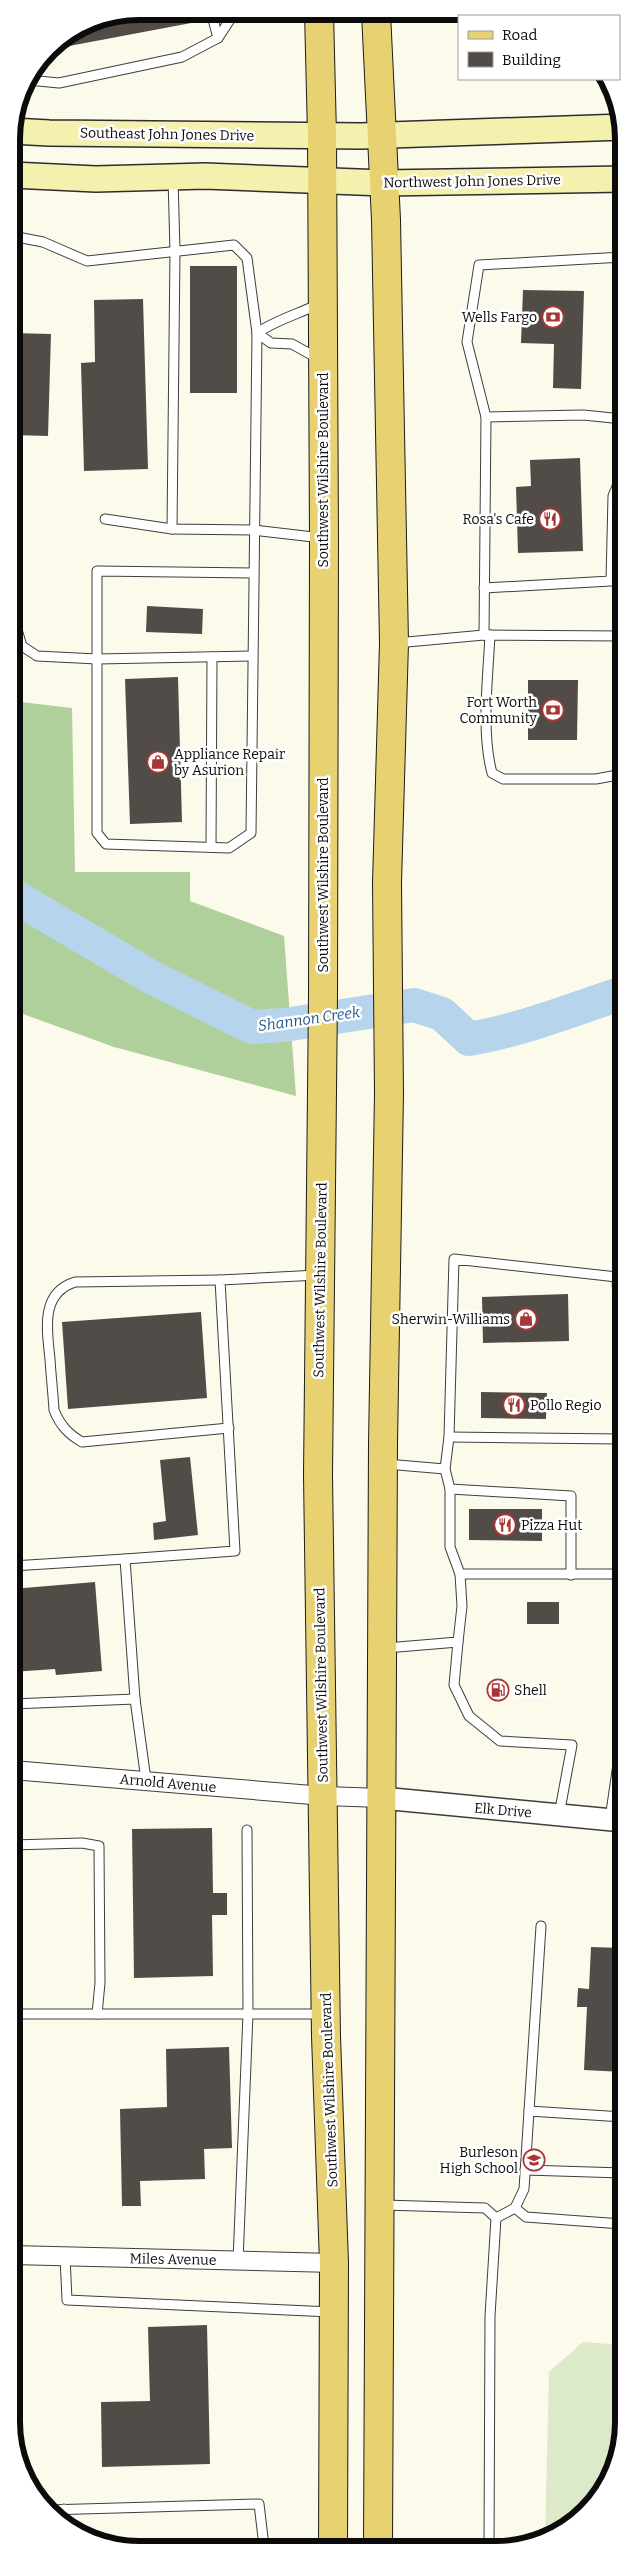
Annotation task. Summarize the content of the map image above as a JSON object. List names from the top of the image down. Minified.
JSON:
{"streets":{"main road":["Southeast John Jones Drive","Northwest John Jones Drive","Southwest Wilshire Boulevard"],"street":["Arnold Avenue","Elk Drive","Miles Avenue"]},"crossings":[["Southeast John Jones Drive","Southwest Wilshire Boulevard"],["Northwest John Jones Drive","Southwest Wilshire Boulevard"],["Southwest Wilshire Boulevard","Arnold Avenue"],["Southwest Wilshire Boulevard","Miles Avenue"],["Arnold Avenue","Elk Drive"]],"water":["Shannon Creek"],"places":{"bank":["Wells Fargo","Fort Worth Community"],"restaurant":["Rosa's Cafe","Pollo Regio","Pizza Hut"],"shop":["Appliance Repair by Asurion","Sherwin-Williams"],"fuel station":["Shell"],"school or university":["Burleson High School"]},"legend":["Road","Building"]}
